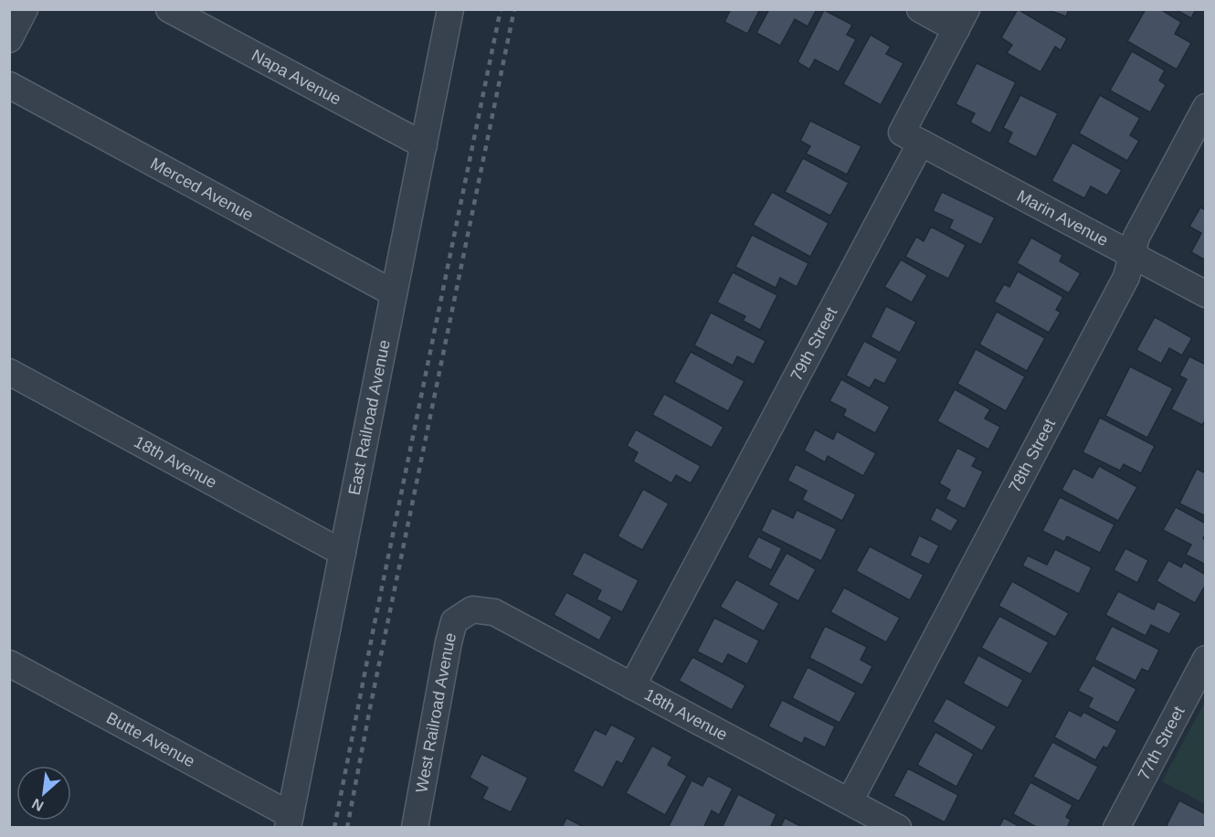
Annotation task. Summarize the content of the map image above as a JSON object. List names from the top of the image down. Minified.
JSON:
{"streets":{"street":["Napa Avenue","Merced Avenue","Marin Avenue","79th Street","East Railroad Avenue","78th Street","18th Avenue","West Railroad Avenue","Butte Avenue","77th Street"]},"crossings":[["Napa Avenue","East Railroad Avenue"],["Merced Avenue","East Railroad Avenue"],["Marin Avenue","79th Street"],["Marin Avenue","78th Street"],["79th Street","18th Avenue"],["East Railroad Avenue","18th Avenue"],["East Railroad Avenue","Butte Avenue"],["78th Street","18th Avenue"],["18th Avenue","West Railroad Avenue"]],"north":"bottom left"}
